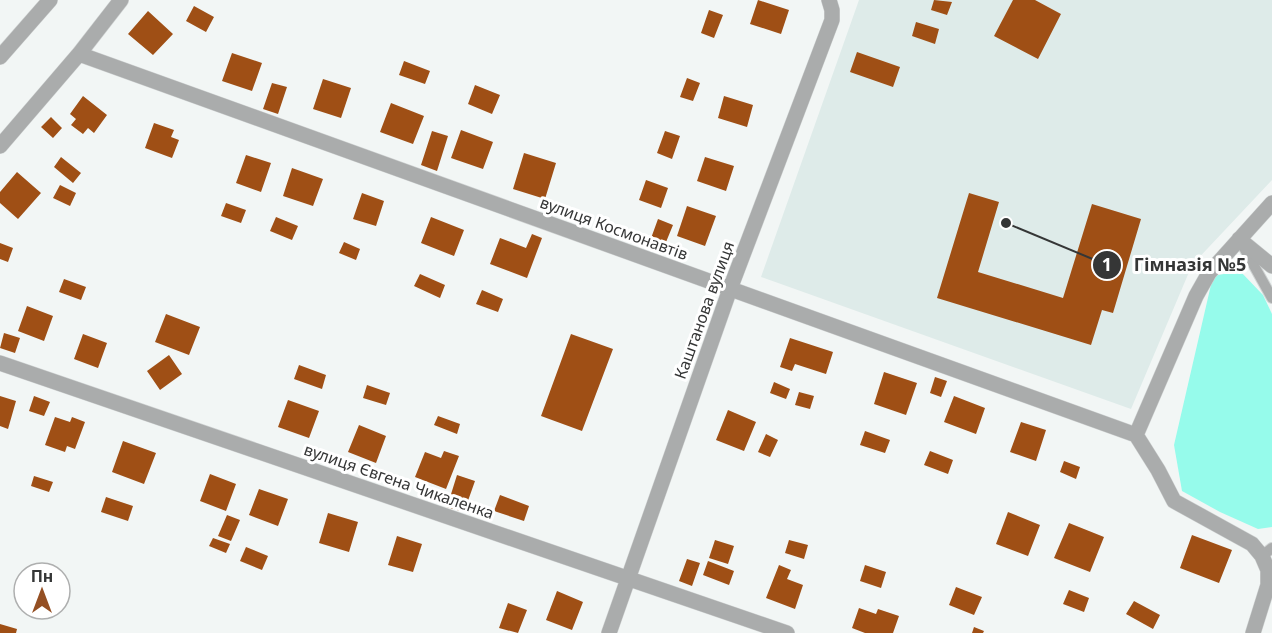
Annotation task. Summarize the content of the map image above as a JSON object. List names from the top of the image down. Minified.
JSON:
{"streets":{"street":["вулиця Космонавтів","Каштанова вулиця","вулиця Євгена Чикаленка"]},"crossings":[["вулиця Космонавтів","Каштанова вулиця"],["Каштанова вулиця","вулиця Євгена Чикаленка"]],"places":["Гімназія №5"],"north":"top"}
